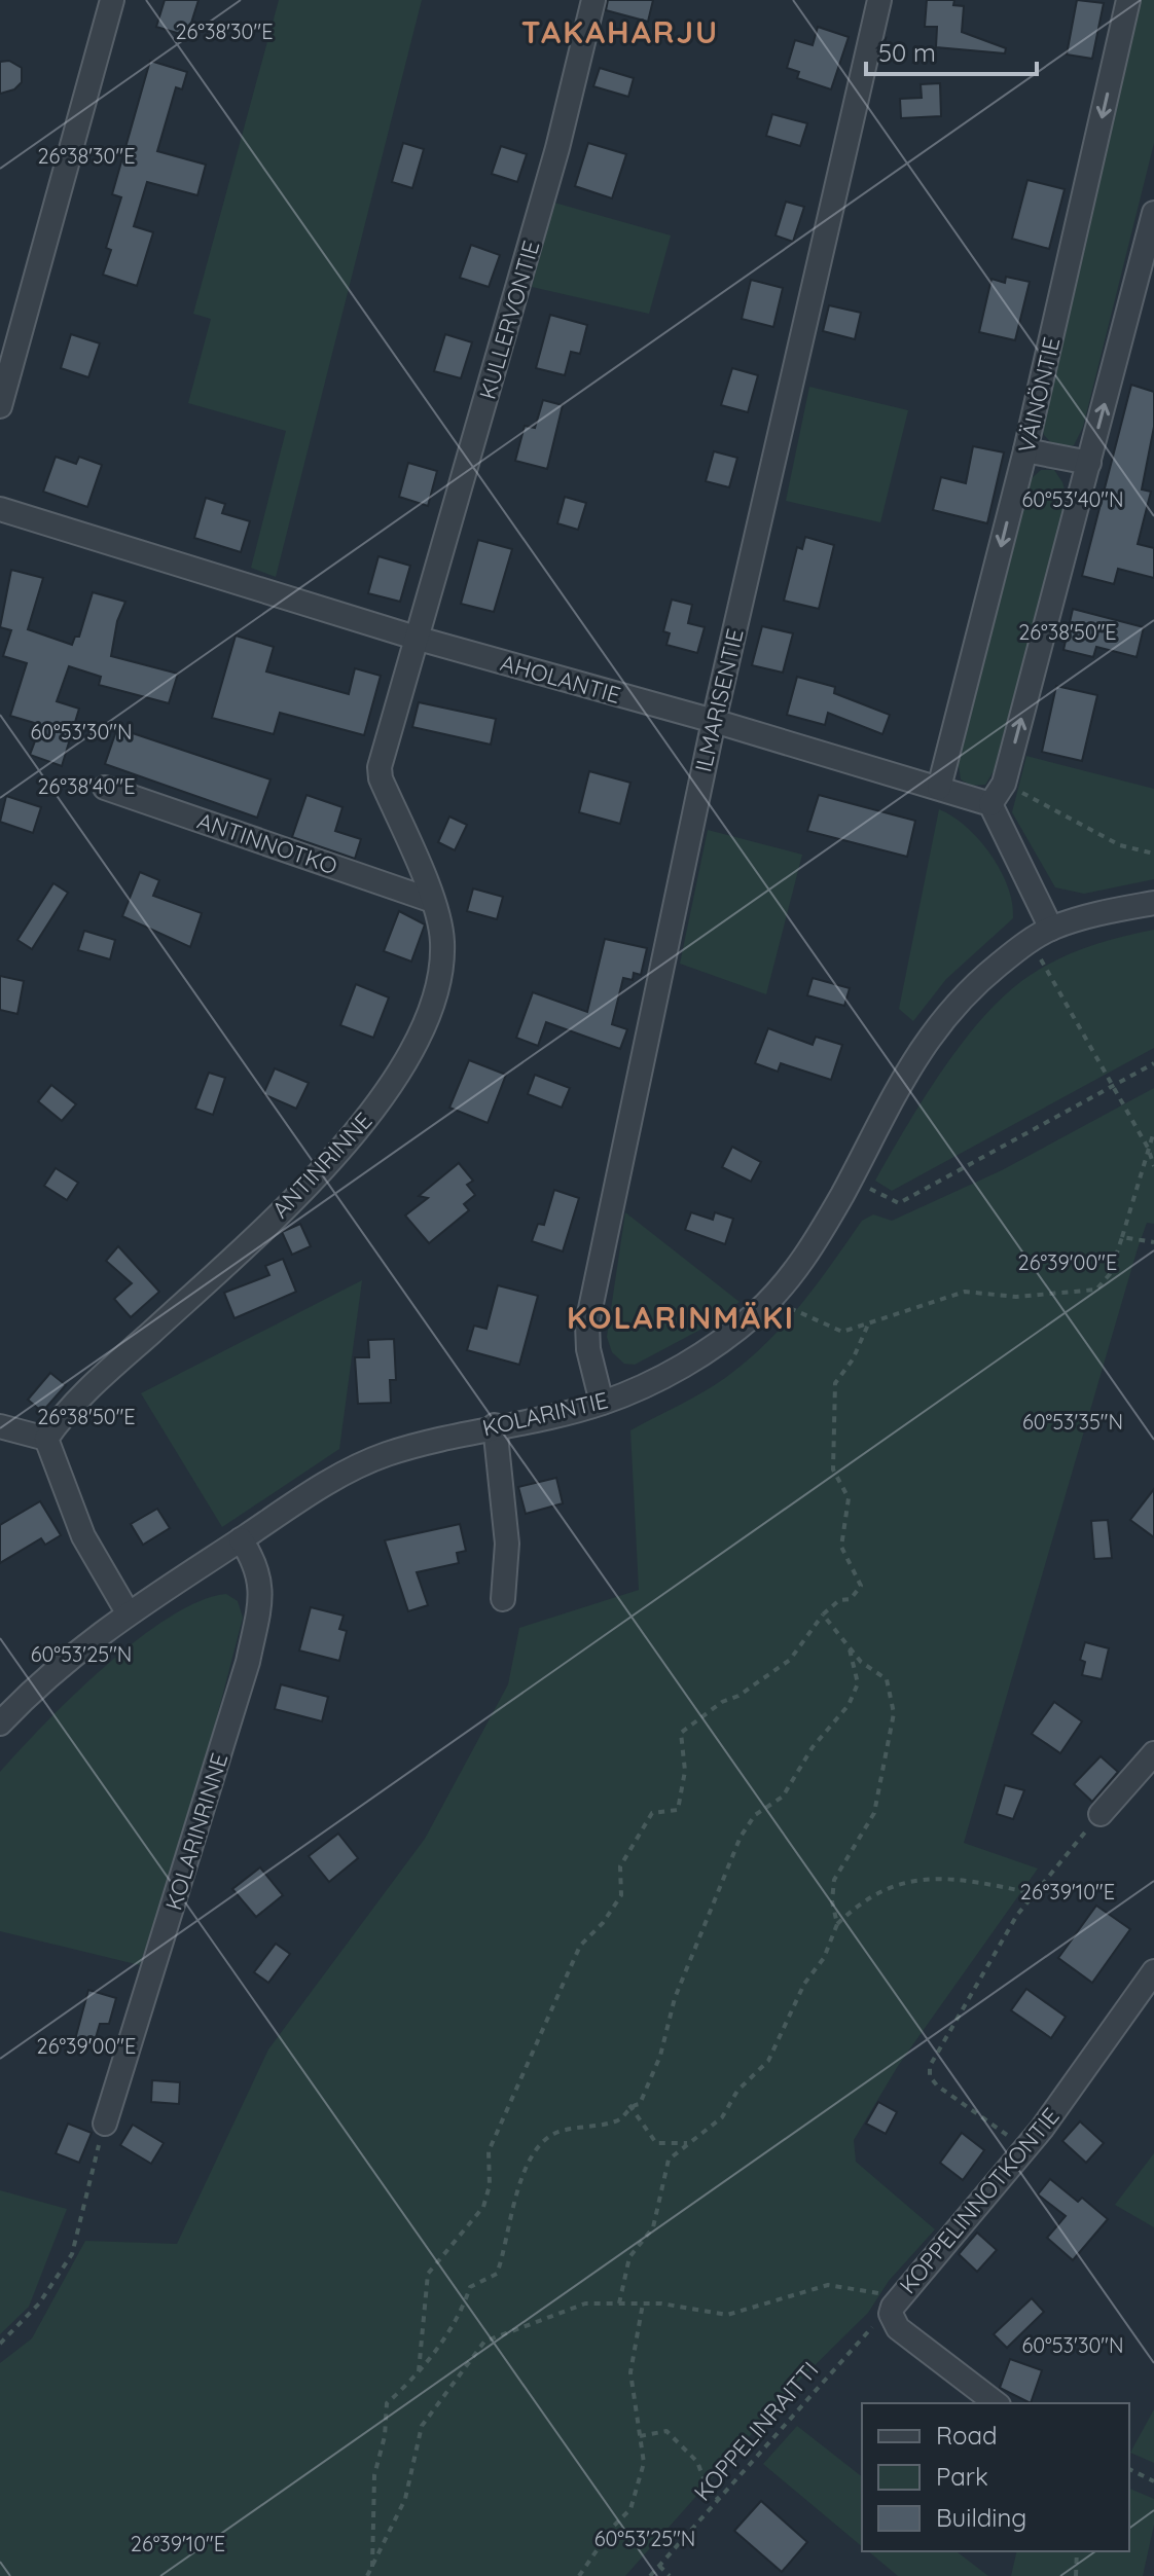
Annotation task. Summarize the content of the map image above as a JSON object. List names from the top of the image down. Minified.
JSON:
{"streets":{"street":["KULLERVONTIE","VÄINÖNTIE","AHOLANTIE","ILMARISENTIE","ANTINNOTKO","ANTINRINNE","KOLARINTIE","KOLARINRINNE","KOPPELINNOTKONTIE"],"path":["KOPPELINRAITTI"]},"crossings":[["KULLERVONTIE","AHOLANTIE"],["KULLERVONTIE","ANTINRINNE"],["VÄINÖNTIE","AHOLANTIE"],["AHOLANTIE","ILMARISENTIE"],["AHOLANTIE","ANTINRINNE"],["ILMARISENTIE","KOLARINTIE"],["ANTINNOTKO","ANTINRINNE"],["KOLARINTIE","KOLARINRINNE"],["KOPPELINNOTKONTIE","KOPPELINRAITTI"]],"districts":["TAKAHARJU","KOLARINMÄKI"],"legend":["Road","Park","Building"],"scale_bar":"50 m","coordinates":["26°38'30\"E","60°53'40\"N","26°38'50\"E","60°53'30\"N","26°38'40\"E","26°39'00\"E","60°53'35\"N","60°53'25\"N","26°39'10\"E"]}
